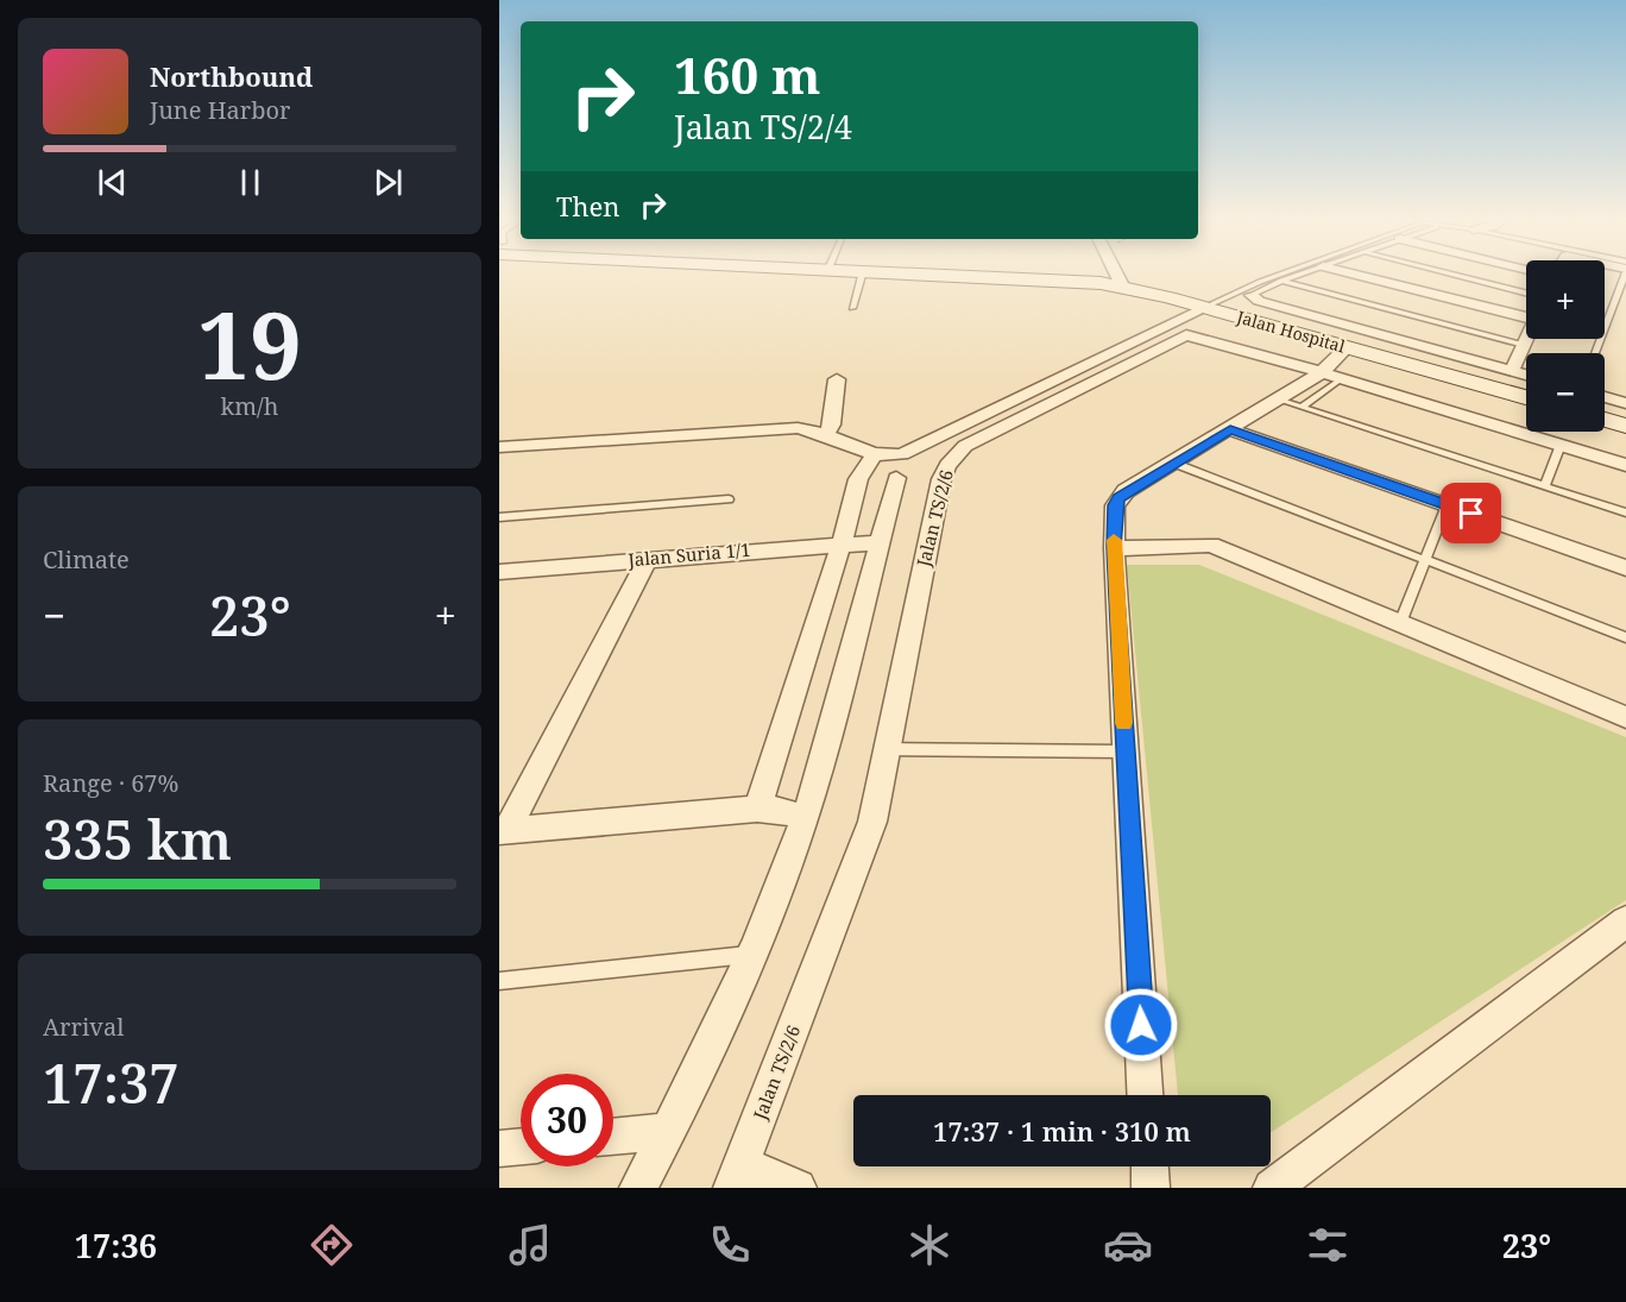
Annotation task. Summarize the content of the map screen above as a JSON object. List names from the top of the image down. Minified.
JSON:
{"streets":{"street":["Jalan Hospital","Jalan TS/2/6","Jalan Suria 1/1"]},"page":{"turn":["160 m","Jalan TS/2/4"],"song":["Northbound","June Harbor"],"then":"Then","tile":[["19","km/h"],"Climate",["Range · 67%","335 km"],["Arrival","17:37"]],"map_buttons":["+","−"],"heat":["−","23°","+"],"limit":"30","trip":"17:37 · 1 min · 310 m","tabs":["17:36","23°"]}}
